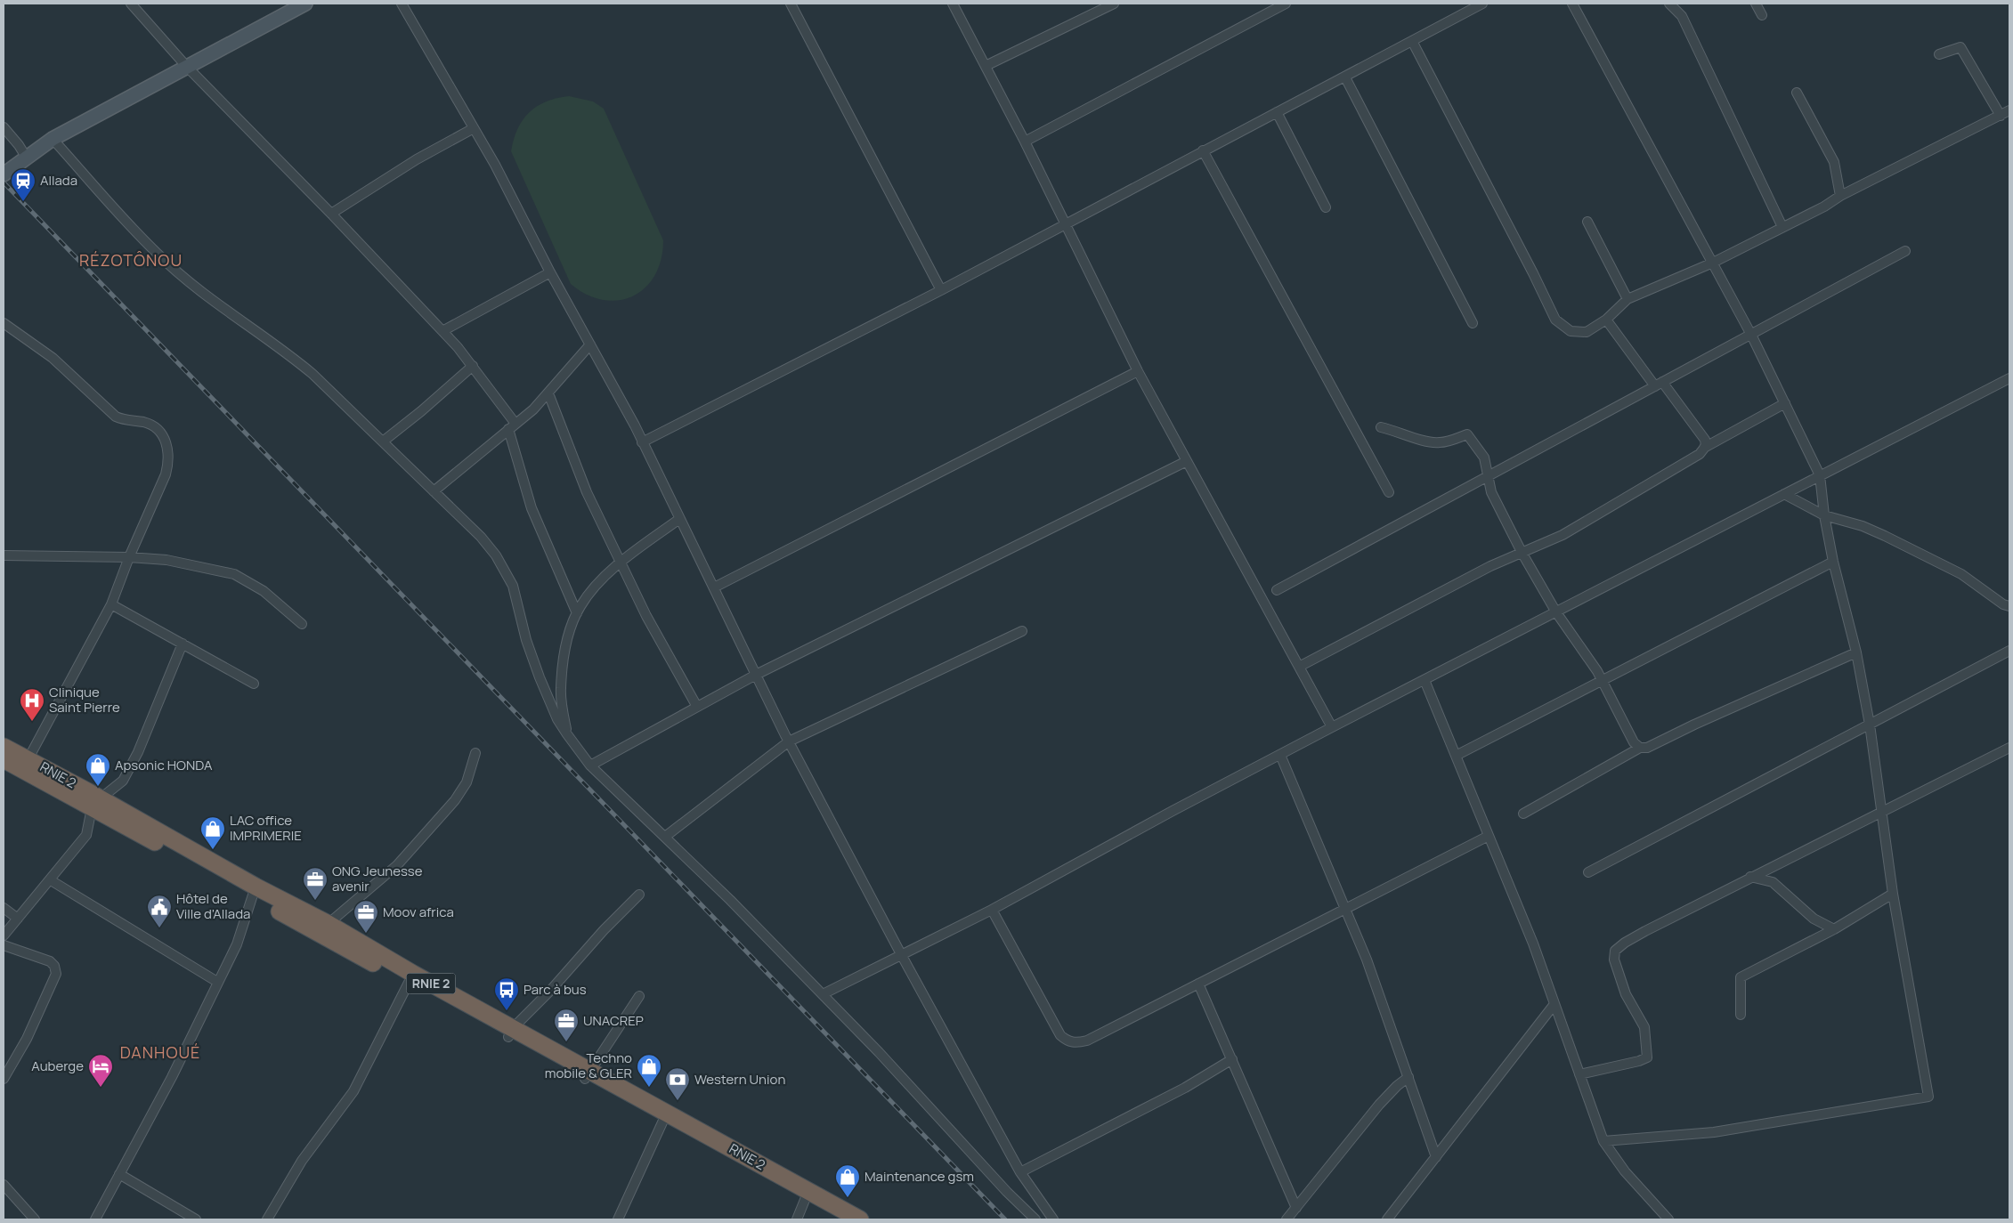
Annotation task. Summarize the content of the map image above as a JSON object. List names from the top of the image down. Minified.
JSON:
{"streets":{"highway":["RNIE 2"]},"districts":["RÉZOTÔNOU","DANHOUÉ"],"places":{"station":["Allada"],"hospital":["Clinique Saint Pierre"],"shop":["Apsonic HONDA","LAC office IMPRIMERIE","Techno mobile & GLER","Maintenance gsm"],"office":["ONG Jeunesse avenir","Moov africa","UNACREP"],"public building":["Hôtel de Ville d'Allada"],"bus stop":["Parc à bus"],"hotel":["Auberge"],"bank":["Western Union"]}}
